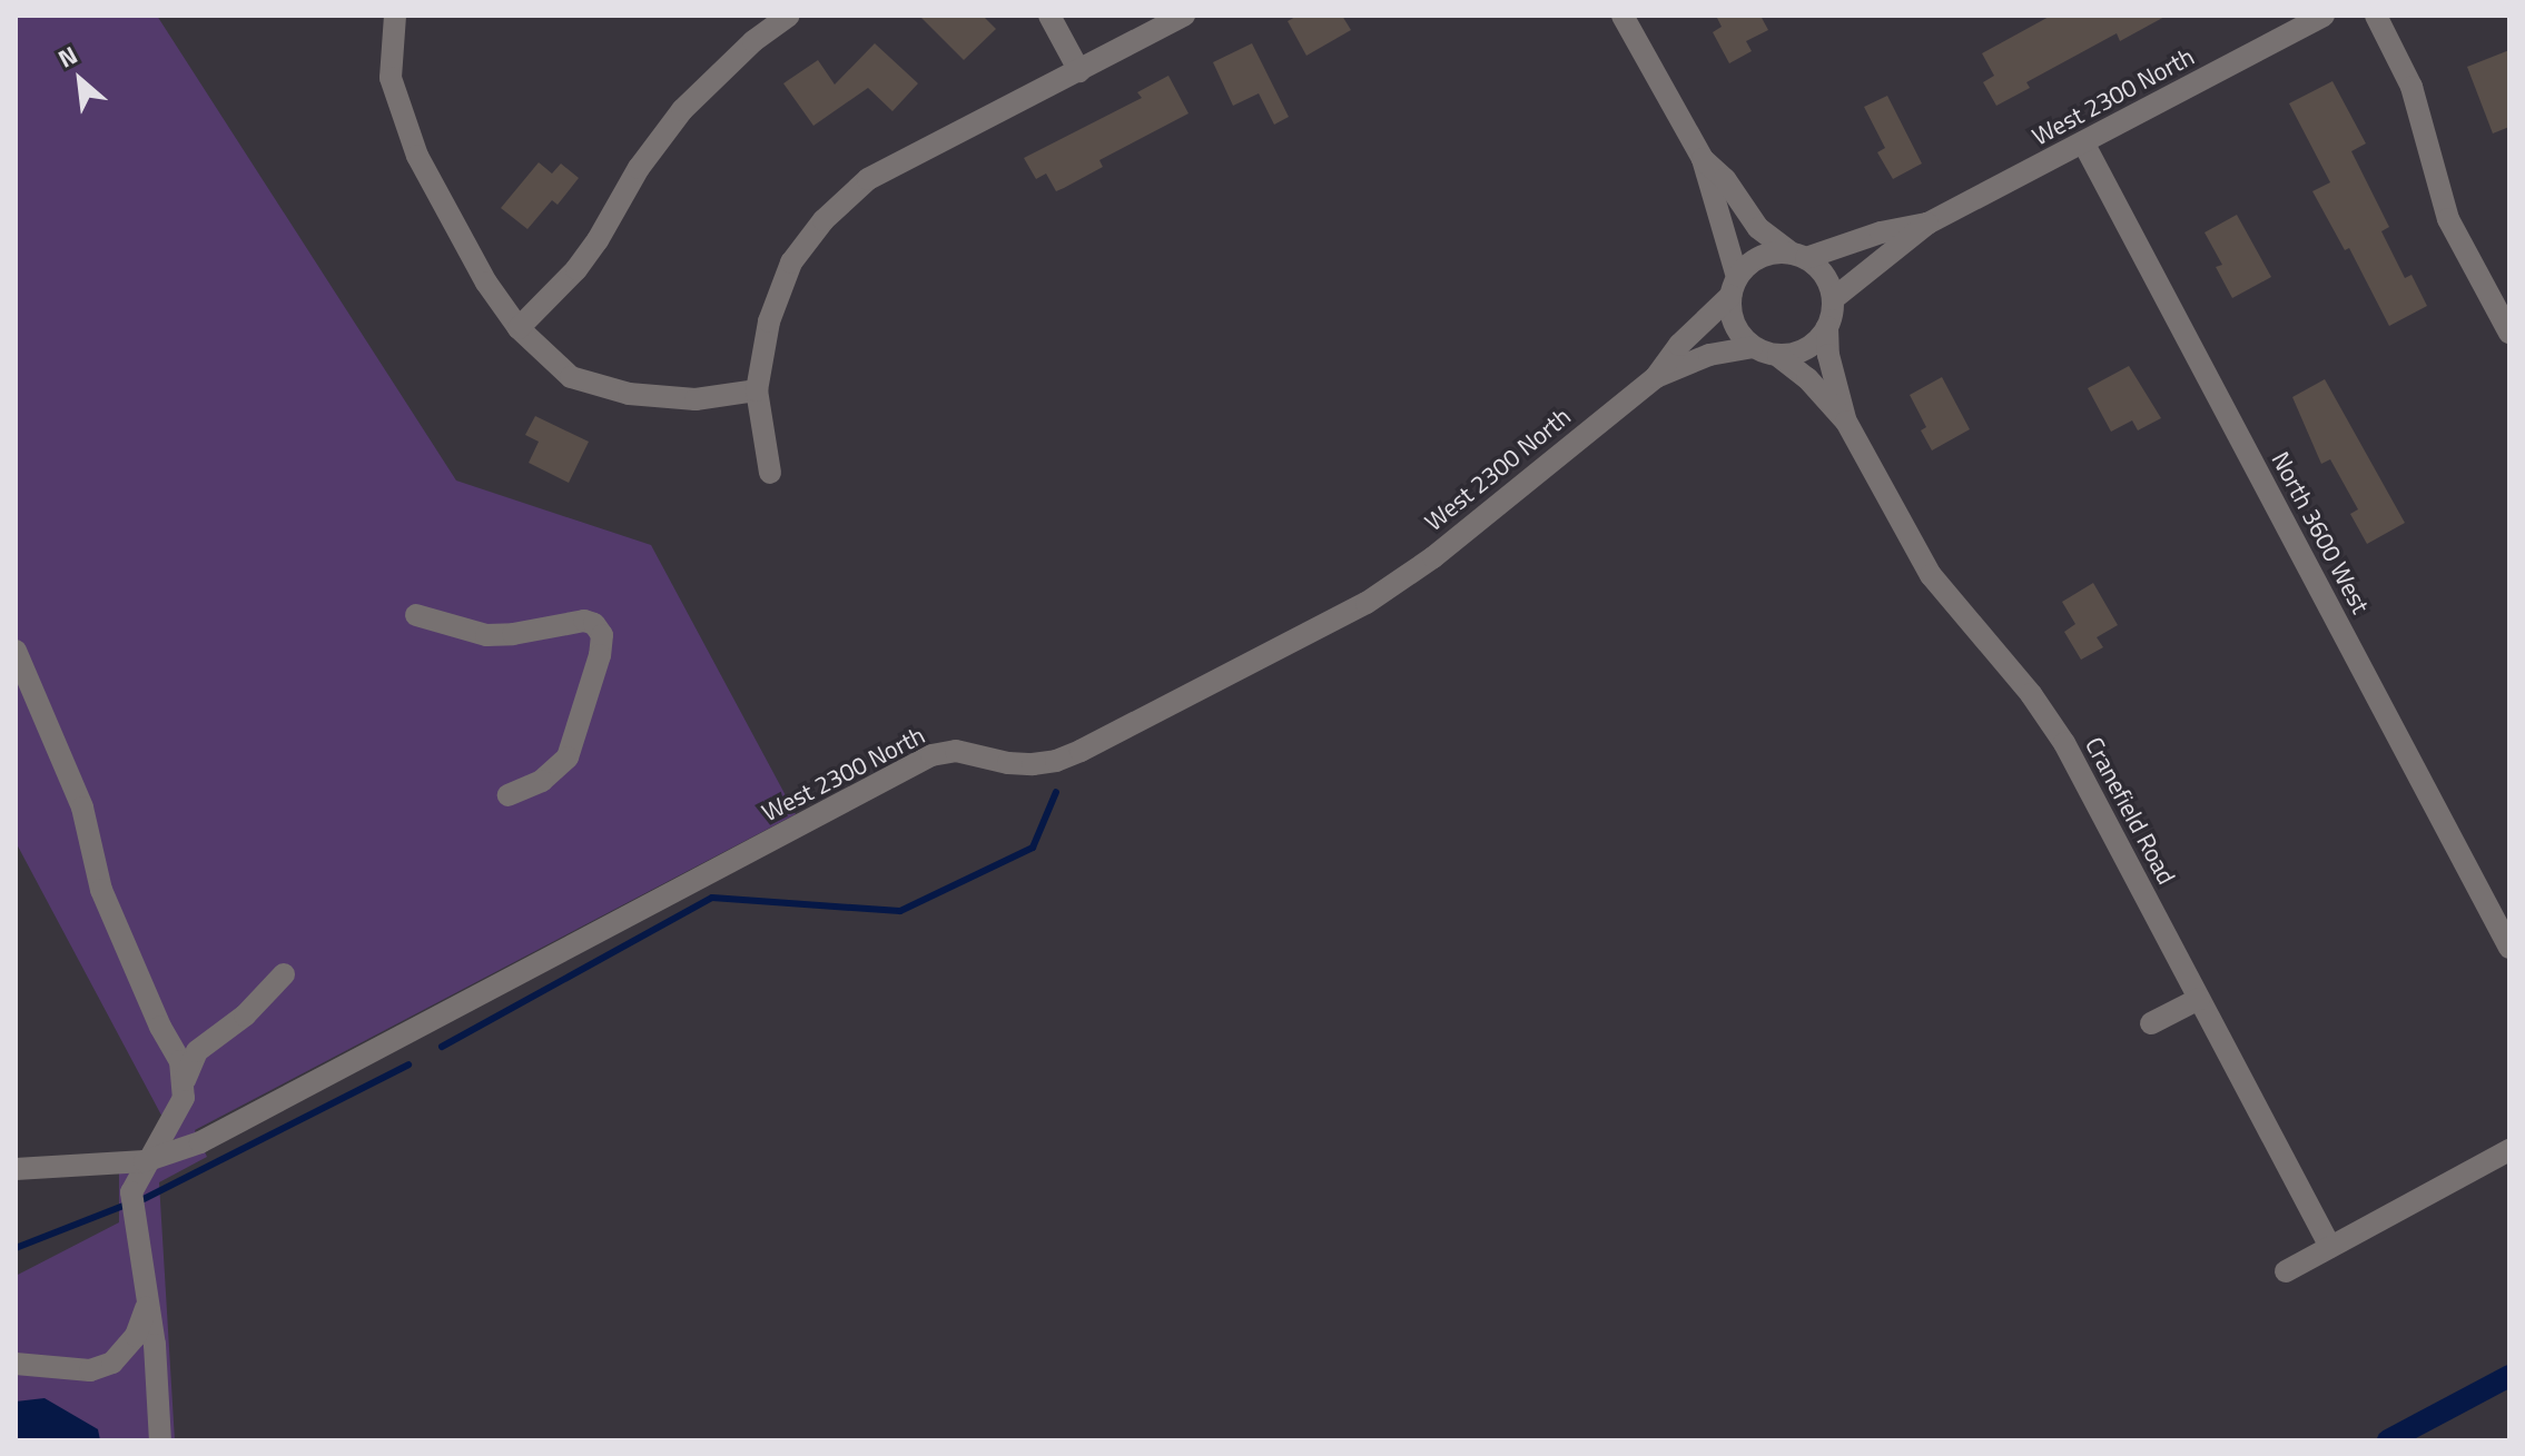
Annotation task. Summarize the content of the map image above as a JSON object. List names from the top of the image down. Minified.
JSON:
{"streets":{"street":["West 2300 North","North 3600 West","Cranefield Road"]},"crossings":[["West 2300 North","North 3600 West"]],"north":"top left"}
